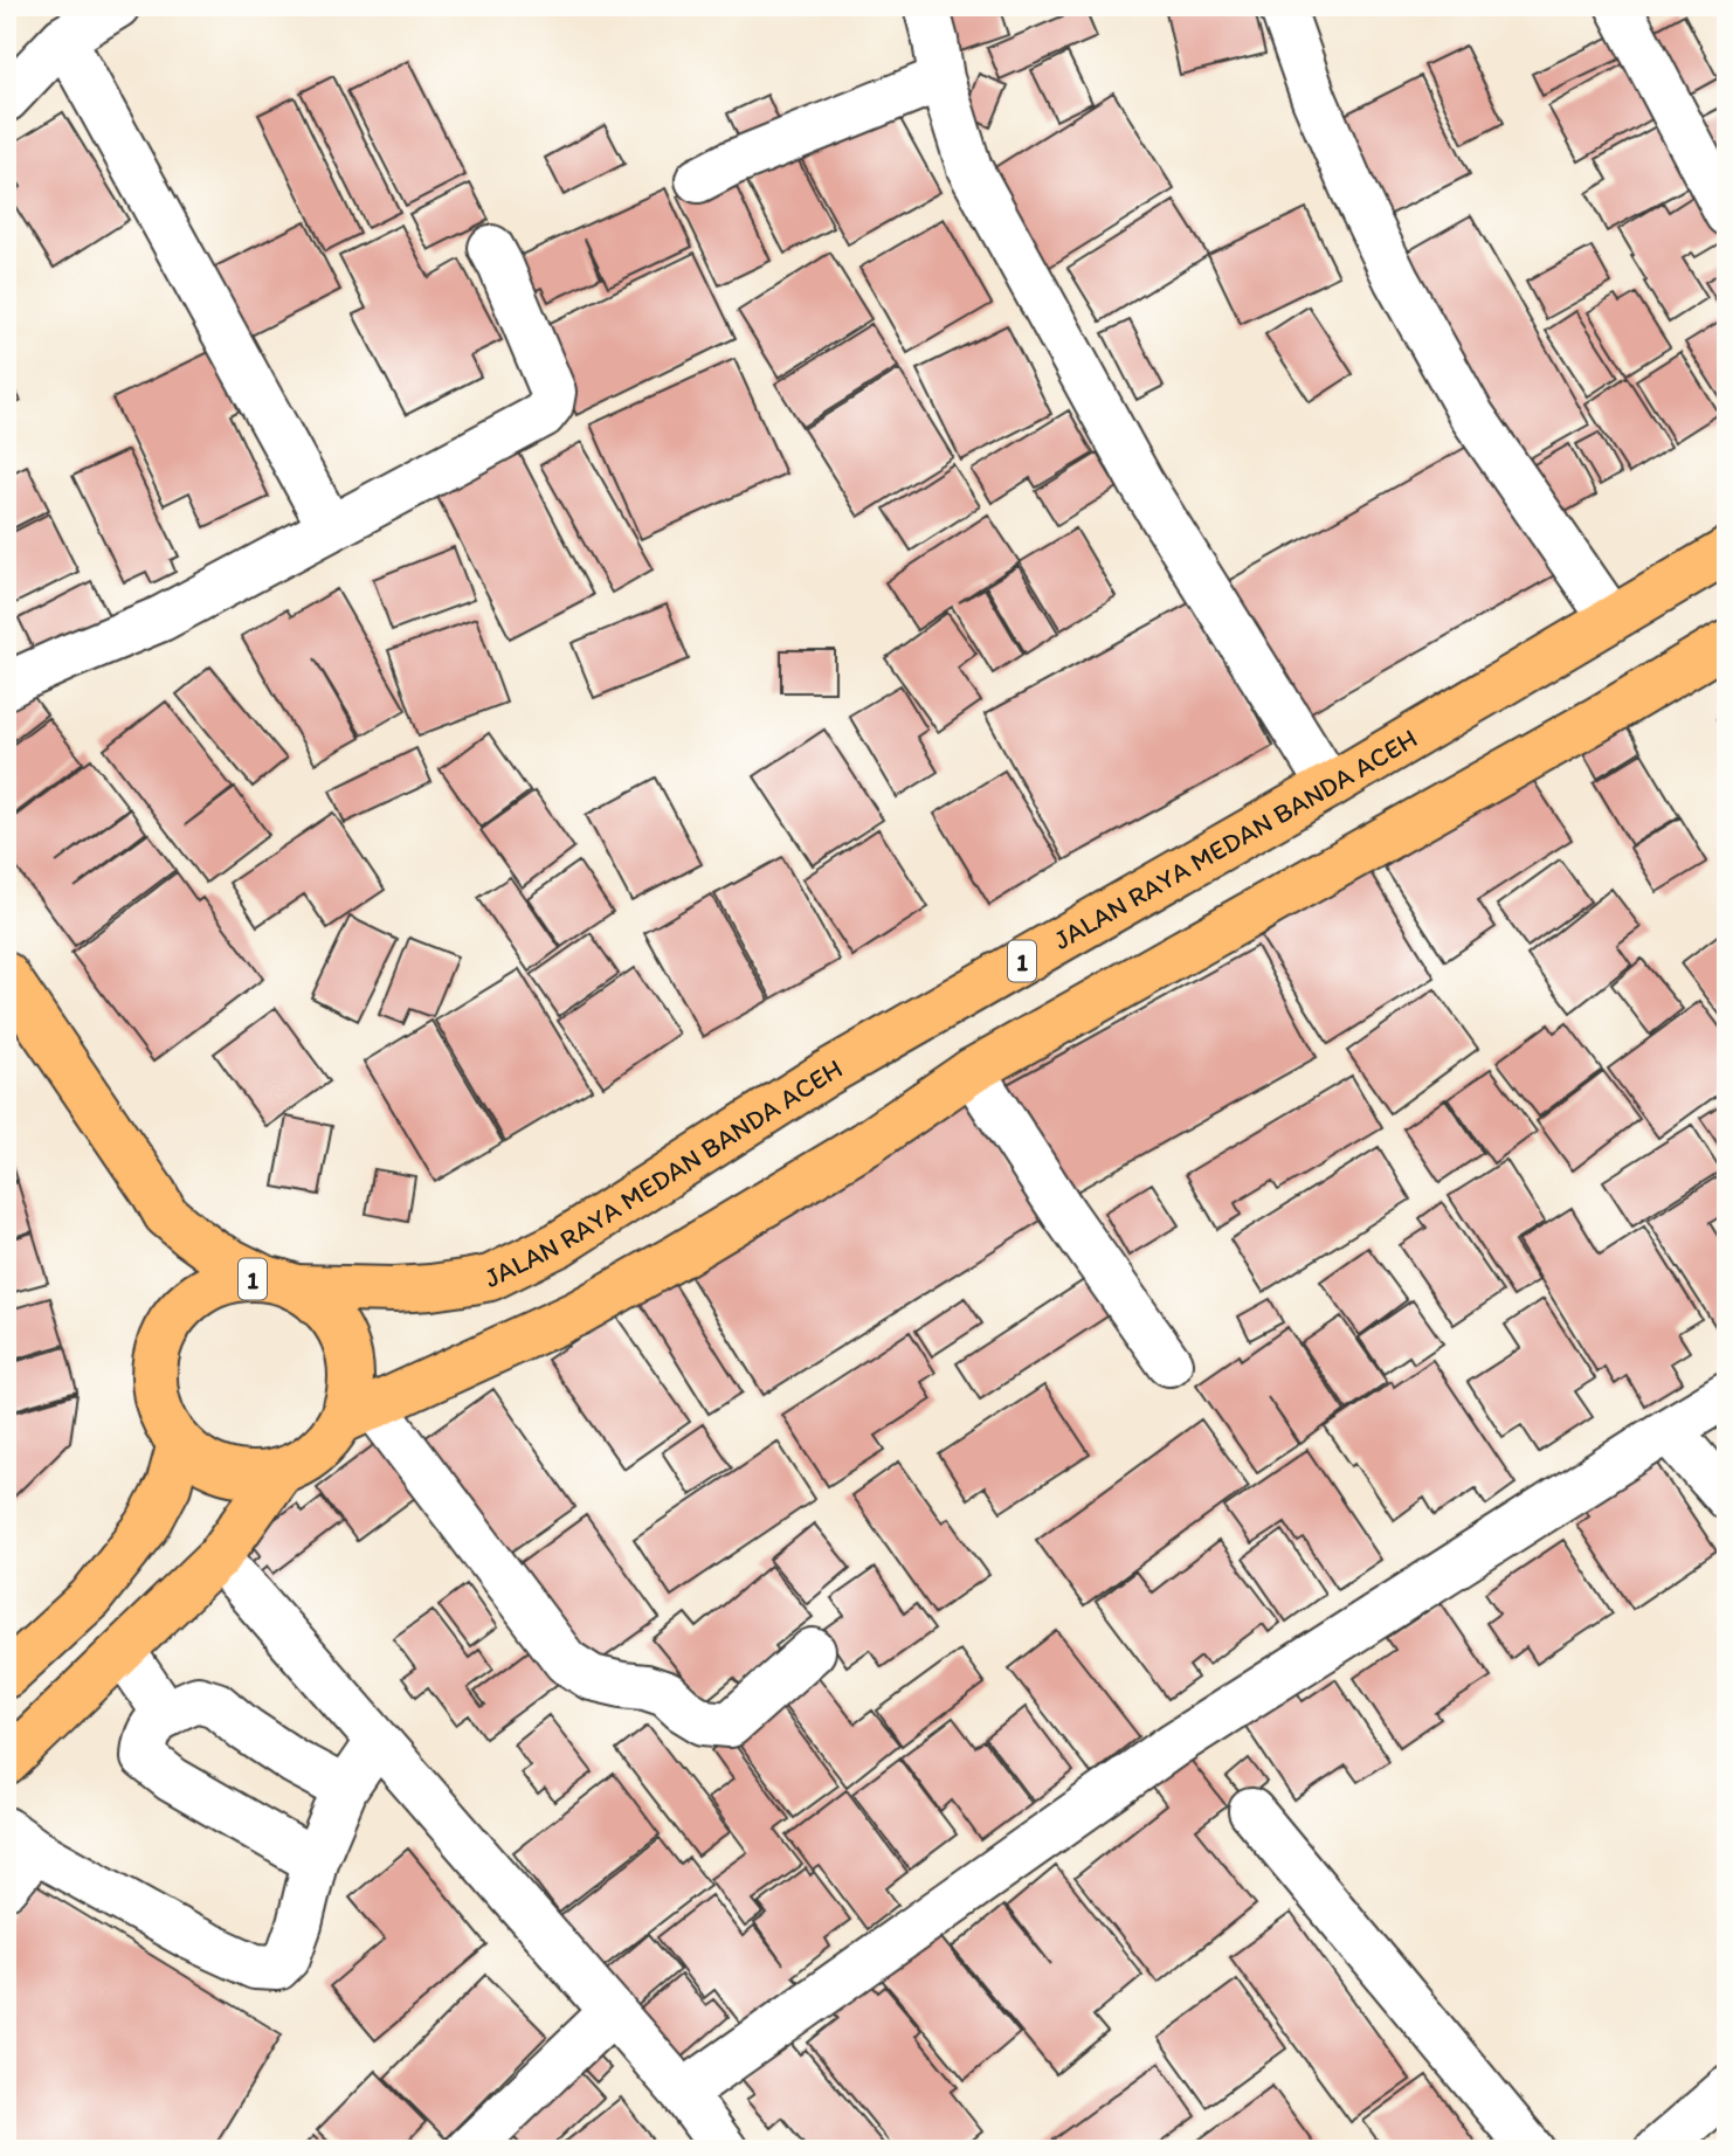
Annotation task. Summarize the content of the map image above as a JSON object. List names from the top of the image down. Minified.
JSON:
{"streets":{"main road":["JALAN RAYA MEDAN BANDA ACEH","1"]},"crossings":[["JALAN RAYA MEDAN BANDA ACEH","1"]]}
